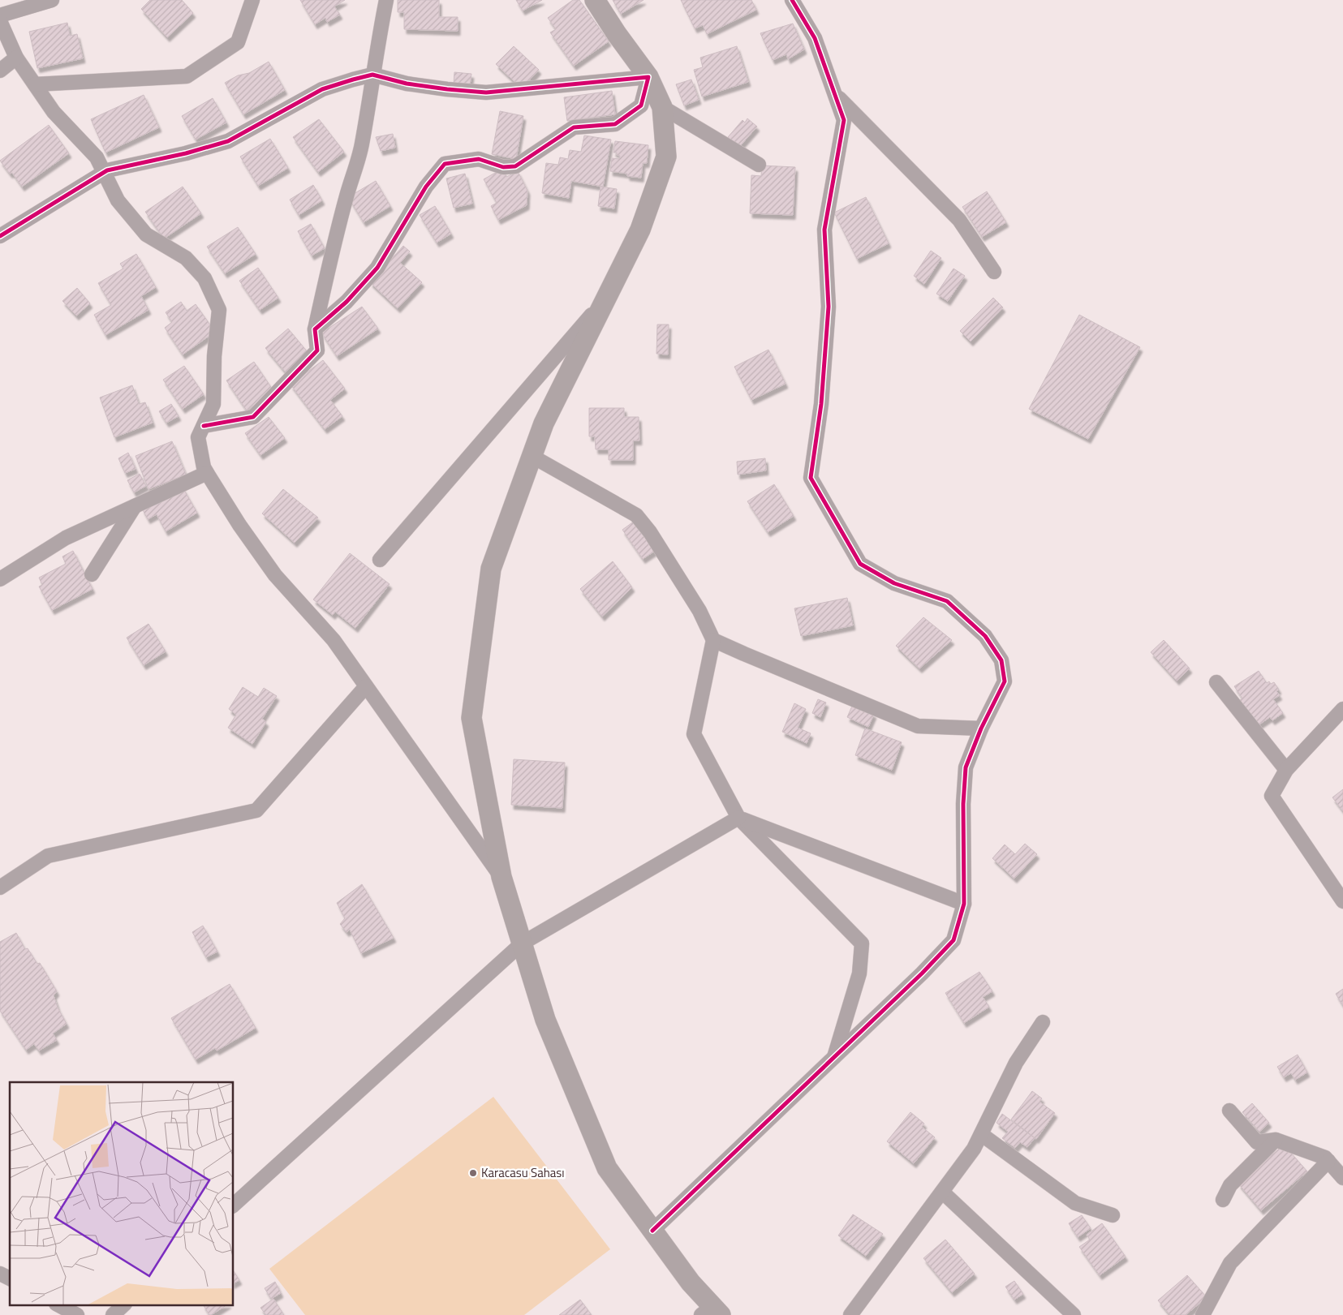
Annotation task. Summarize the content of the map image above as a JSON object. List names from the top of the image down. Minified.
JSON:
{"places":["Karacasu Sahası"]}
